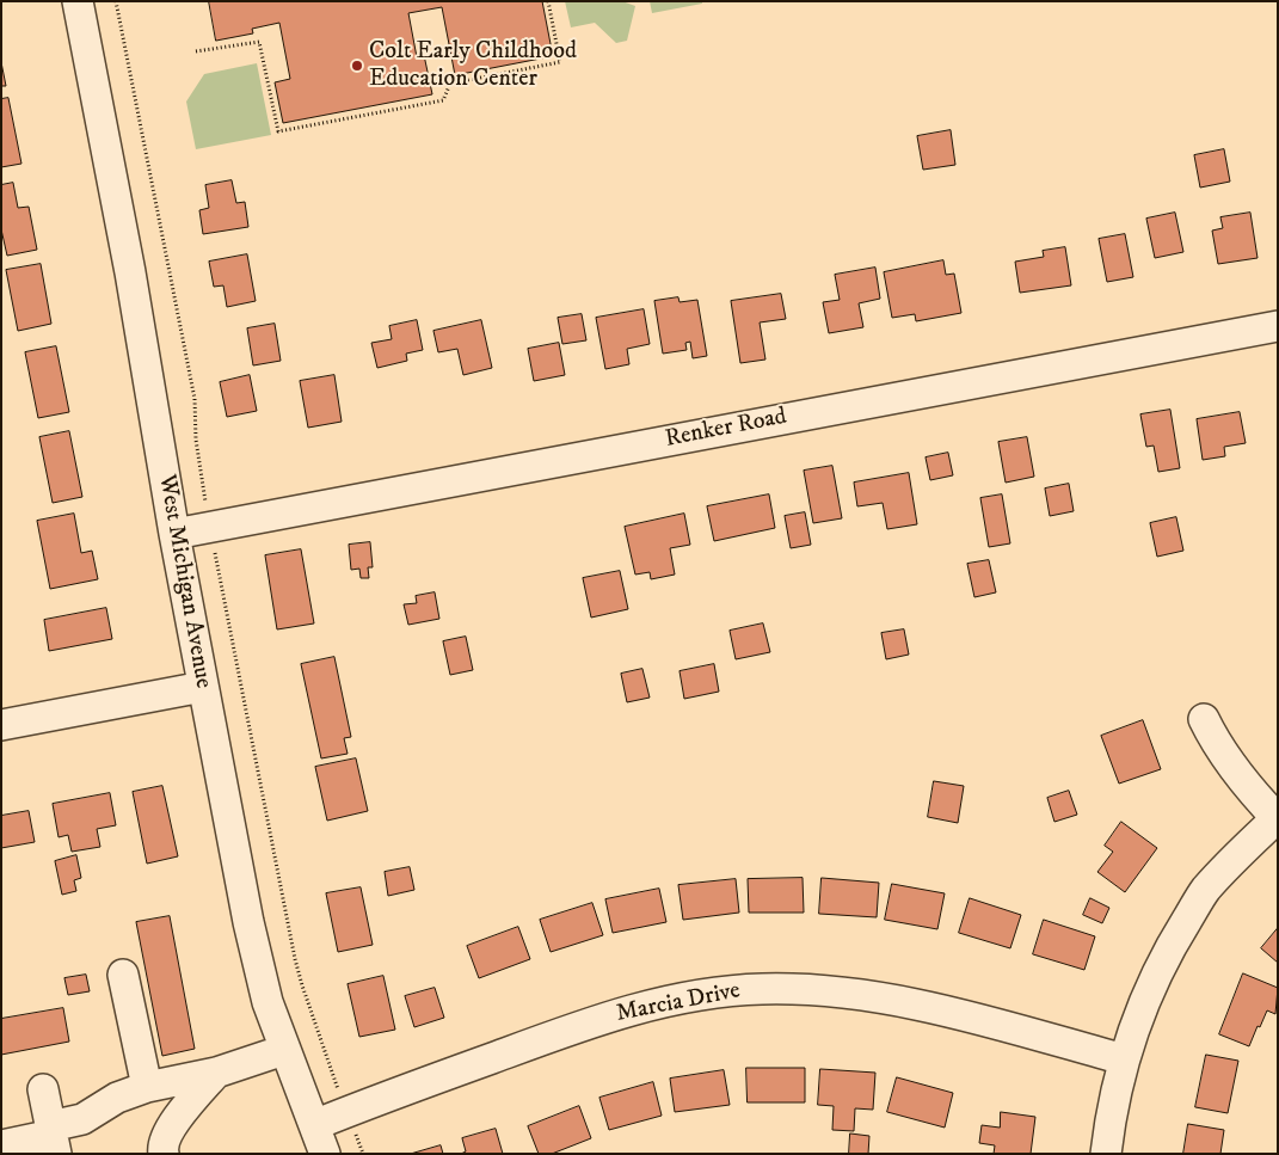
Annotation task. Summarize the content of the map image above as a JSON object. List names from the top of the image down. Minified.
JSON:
{"streets":{"street":["Renker Road","West Michigan Avenue","Marcia Drive"]},"crossings":[["Renker Road","West Michigan Avenue"],["West Michigan Avenue","Marcia Drive"]],"places":["Colt Early Childhood Education Center"]}
